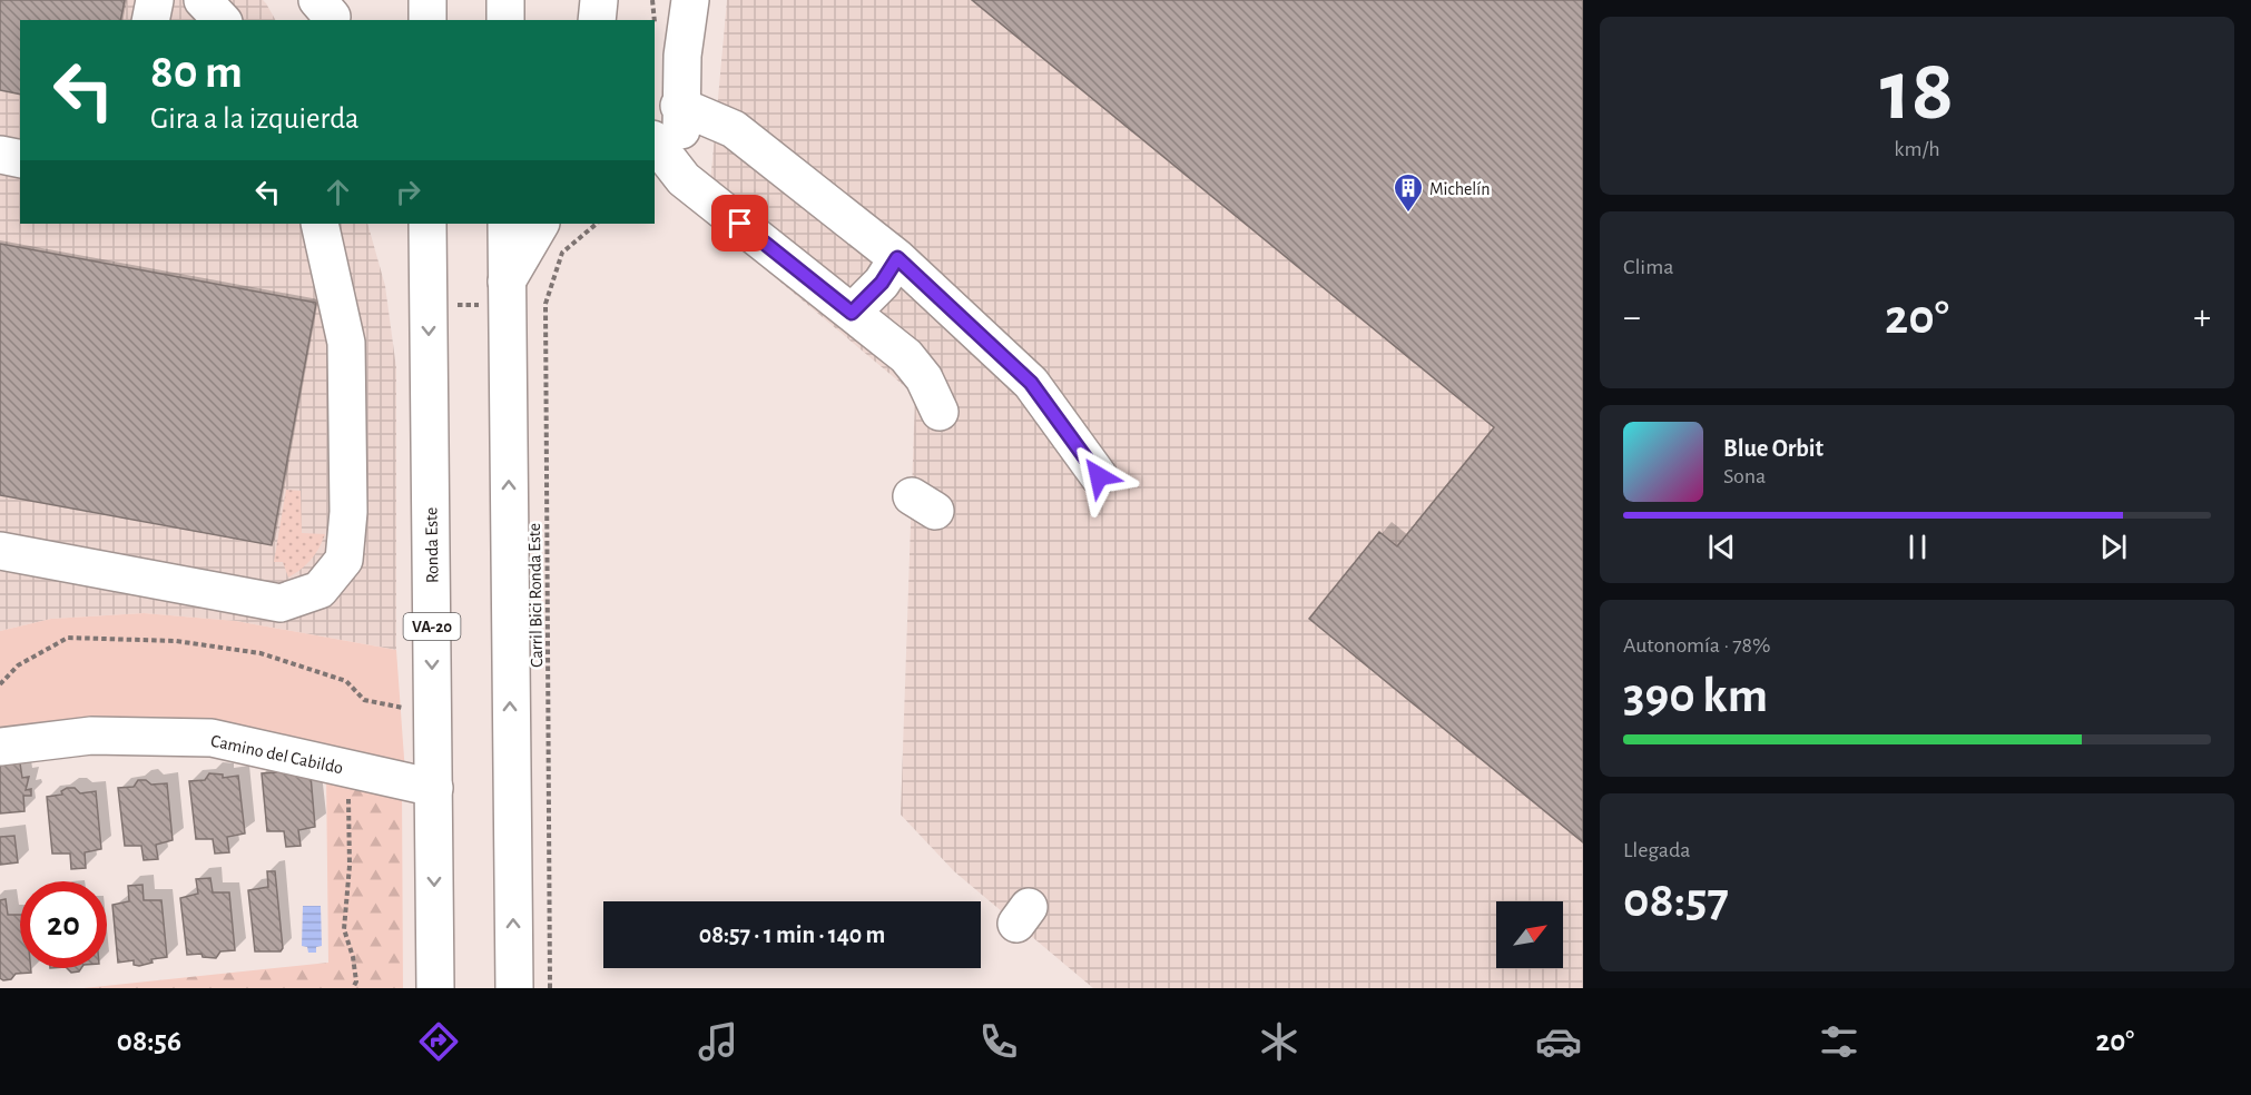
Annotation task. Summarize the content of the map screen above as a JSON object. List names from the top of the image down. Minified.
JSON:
{"streets":{"main road":["Ronda Este","VA-20","Camino del Cabildo"],"path":["Carril Bici Ronda Este"]},"crossings":[["Ronda Este","Camino del Cabildo"]],"places":{"building":["Michelín"]},"north":"top right","page":{"tile":[["18","km/h"],"Clima",["Autonomía · 78%","390 km"],["Llegada","08:57"]],"turn":["80 m","Gira a la izquierda"],"heat":["−","20°","+"],"song":["Blue Orbit","Sona"],"limit":"20","trip":"08:57 · 1 min · 140 m","tabs":["08:56","20°"]}}
